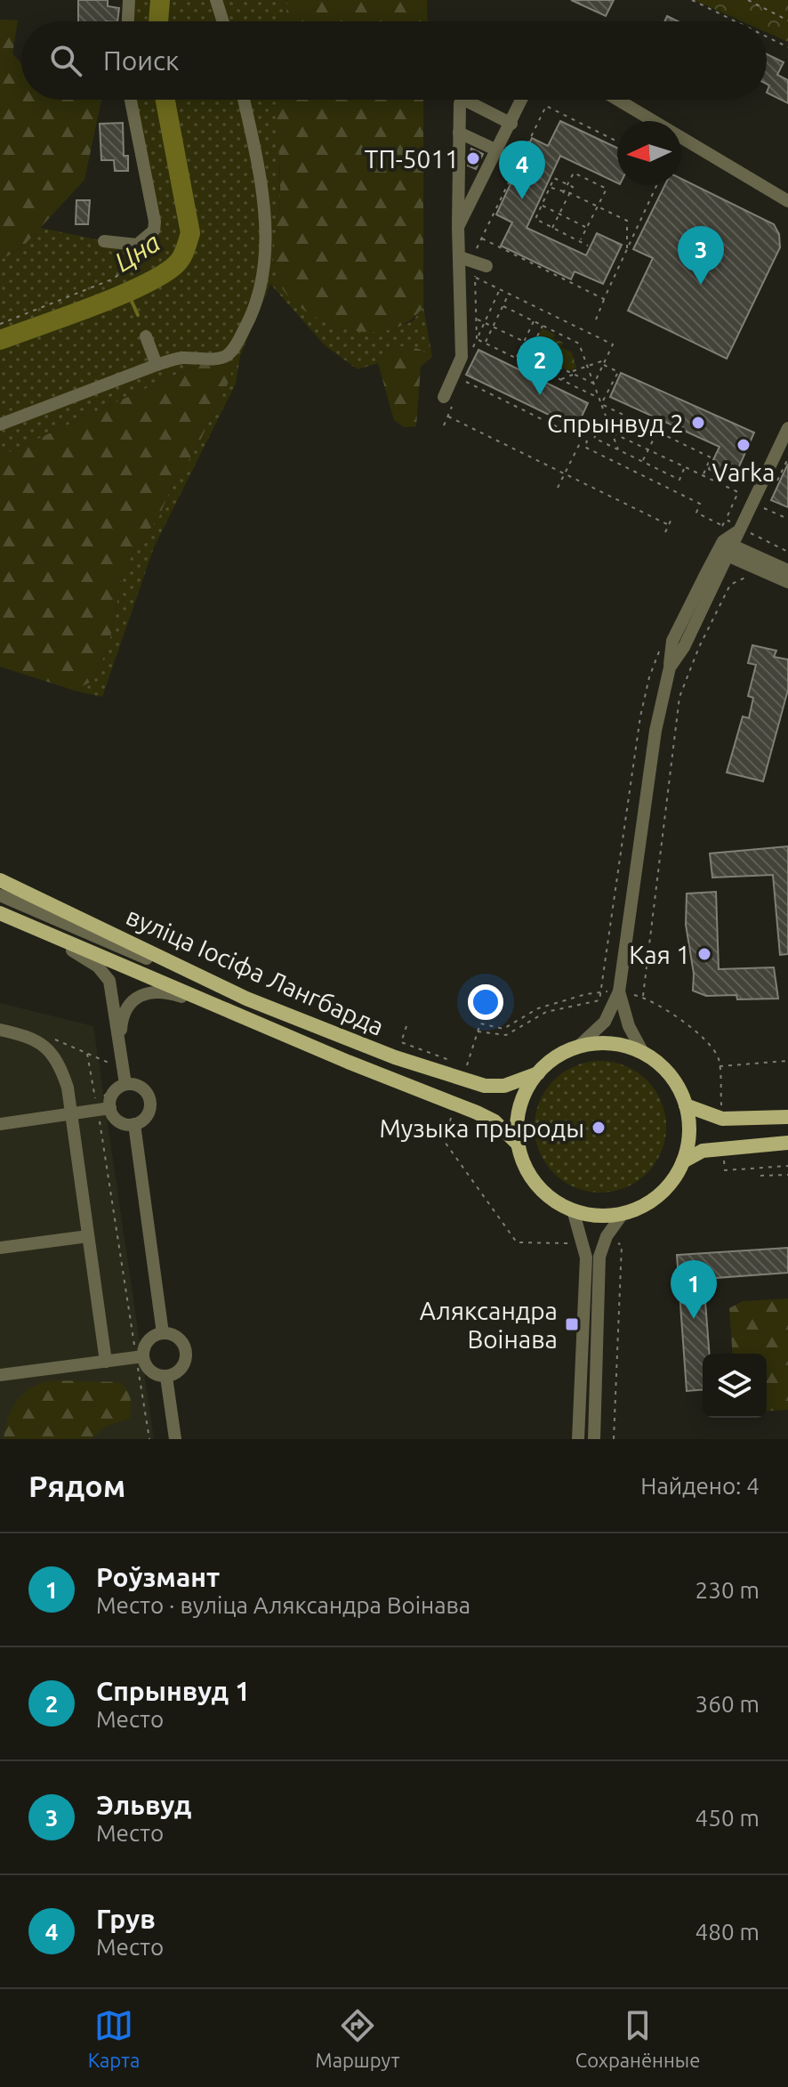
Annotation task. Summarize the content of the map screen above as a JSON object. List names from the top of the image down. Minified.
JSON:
{"streets":{"main road":["вуліца Іосіфа Лангбарда"]},"water":["Цна"],"places":{"other":["ТП-5011","Спрынвуд 2","Varka","Кая 1","Музыка прыроды"],"transit":["Аляксандра Воінава"]},"north":"left","page":{"search":"Поиск","pins":["4","3","2","1"],"heading":["Рядом","Найдено: 4"],"list":[{"mark":"1","name":"Роўзмант","note":"Место · вуліца Аляксандра Воінава","value":"230 m"},{"mark":"2","name":"Спрынвуд 1","note":"Место","value":"360 m"},{"mark":"3","name":"Эльвуд","note":"Место","value":"450 m"},{"mark":"4","name":"Грув","note":"Место","value":"480 m"}],"nav":["Карта","Маршрут","Сохранённые"]}}
